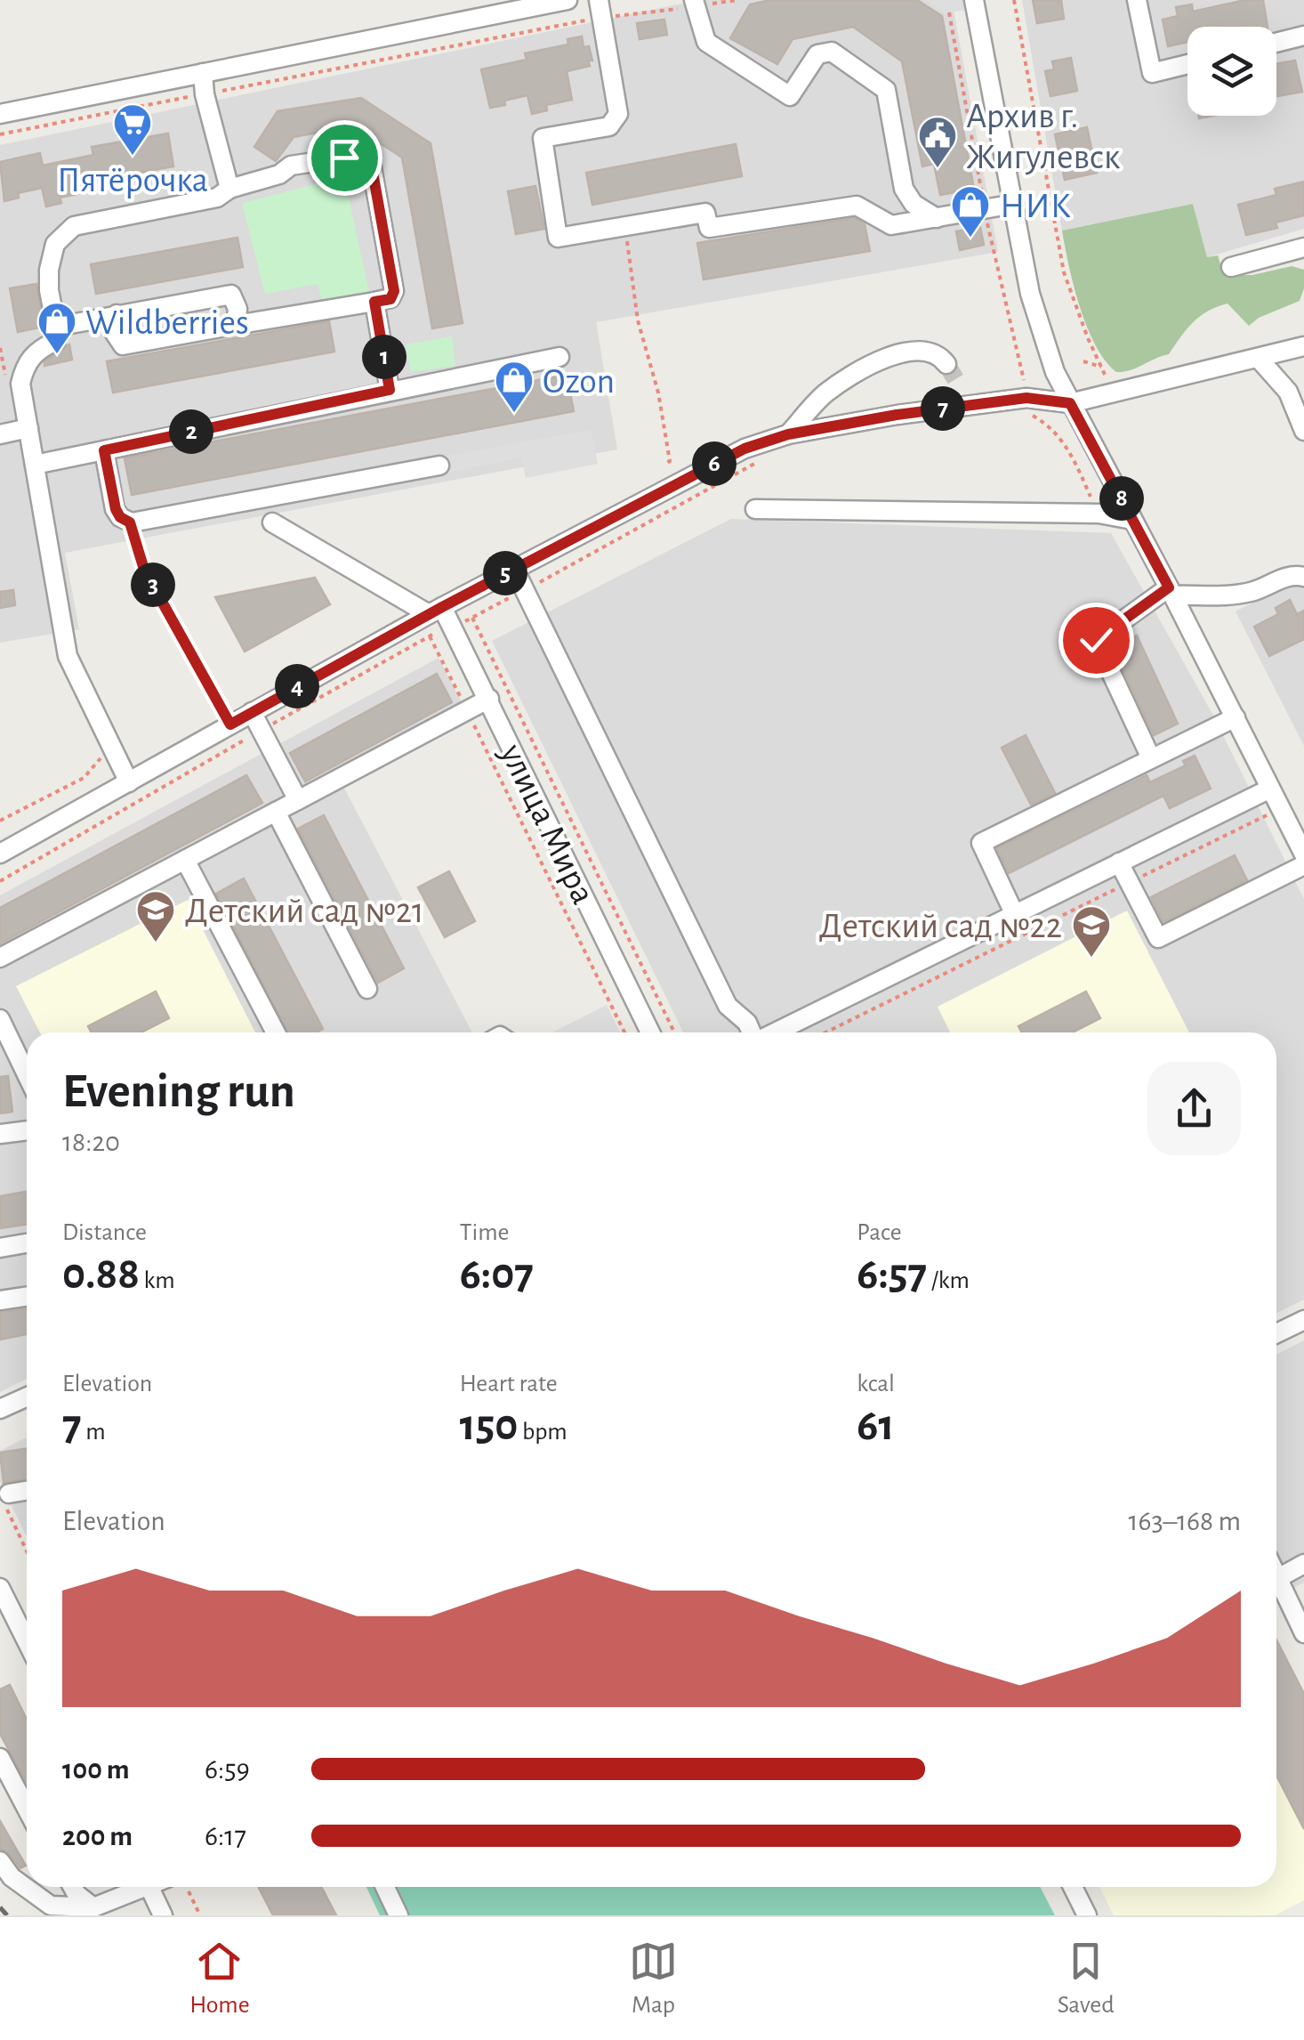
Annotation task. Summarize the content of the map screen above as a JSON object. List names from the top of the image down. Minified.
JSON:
{"streets":{"street":["улица Мира"]},"places":{"supermarket":["Пятёрочка"],"public building":["Архив г. Жигулевск"],"shop":["НИК","Wildberries","Ozon"],"school or university":["Детский сад №21","Детский сад №22"]},"page":{"pins":["1","7","2","6","8","5","3","4"],"heading":["Evening run","18:20"],"stats":[["Distance","0.88 km"],["Time","6:07"],["Pace","6:57 /km"],["Elevation","7 m"],["Heart rate","150 bpm"],["kcal","61"]],"chart":["Elevation","163–168 m"],"list":[{"name":"100 m","note":"6:59"},{"name":"200 m","note":"6:17"}],"tabs":["Home","Map","Saved"]}}
